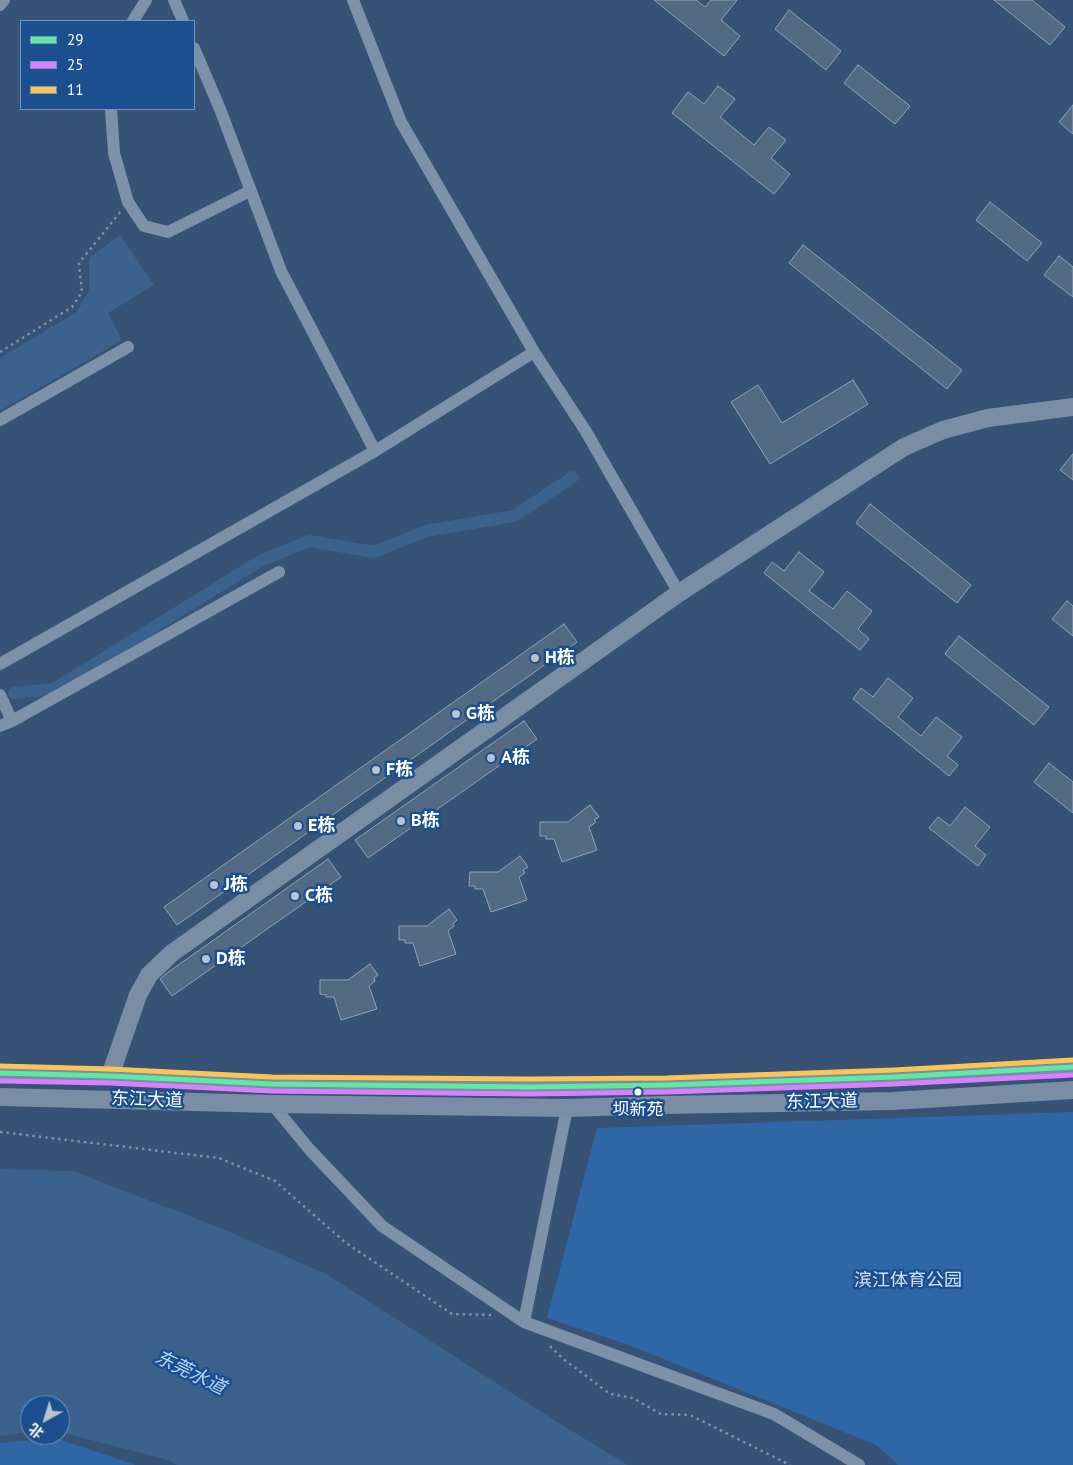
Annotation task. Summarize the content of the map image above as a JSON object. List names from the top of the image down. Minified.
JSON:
{"streets":{"main road":["东江大道"]},"water":["东莞水道"],"parks":["滨江体育公园"],"places":["H栋","G栋","A栋","F栋","B栋","E栋","J栋","C栋","D栋","坝新苑"],"lines":["transit line 11","transit line 29","transit line 25"],"legend":["29","25","11"],"north":"bottom left"}
